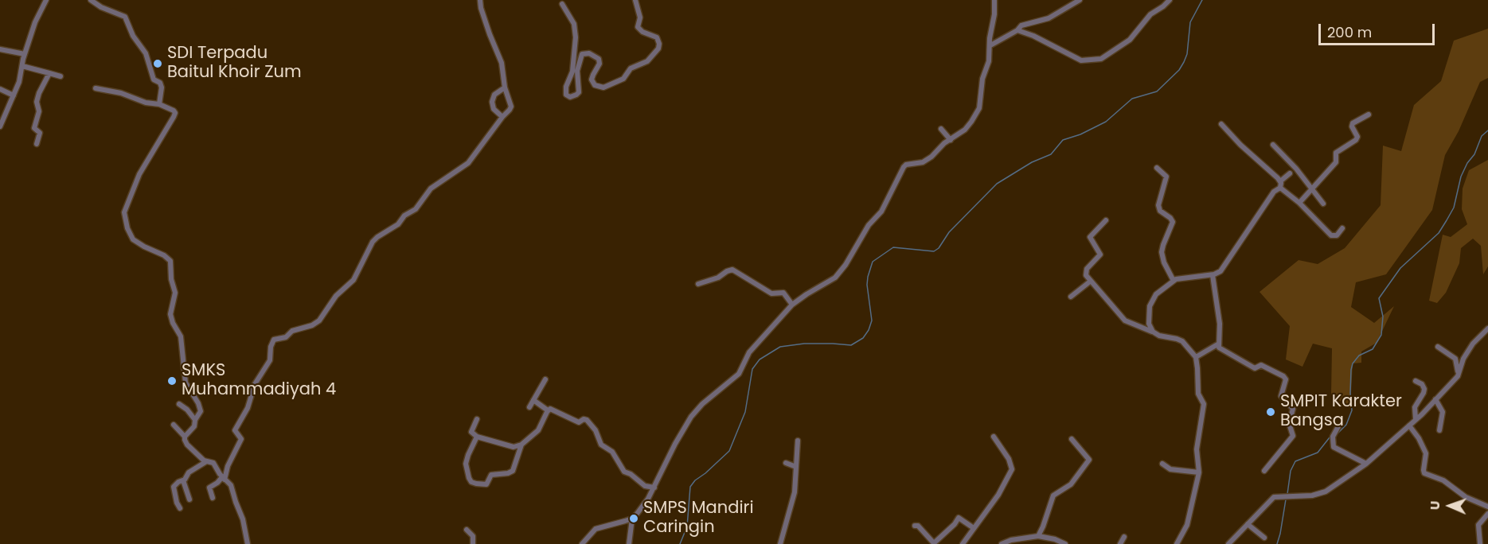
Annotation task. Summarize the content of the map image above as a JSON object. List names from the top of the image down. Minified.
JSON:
{"places":["SDI Terpadu Baitul Khoir Zum","SMKS Muhammadiyah 4","SMPIT Karakter Bangsa","SMPS Mandiri Caringin"],"scale_bar":"200 m","north":"left"}
